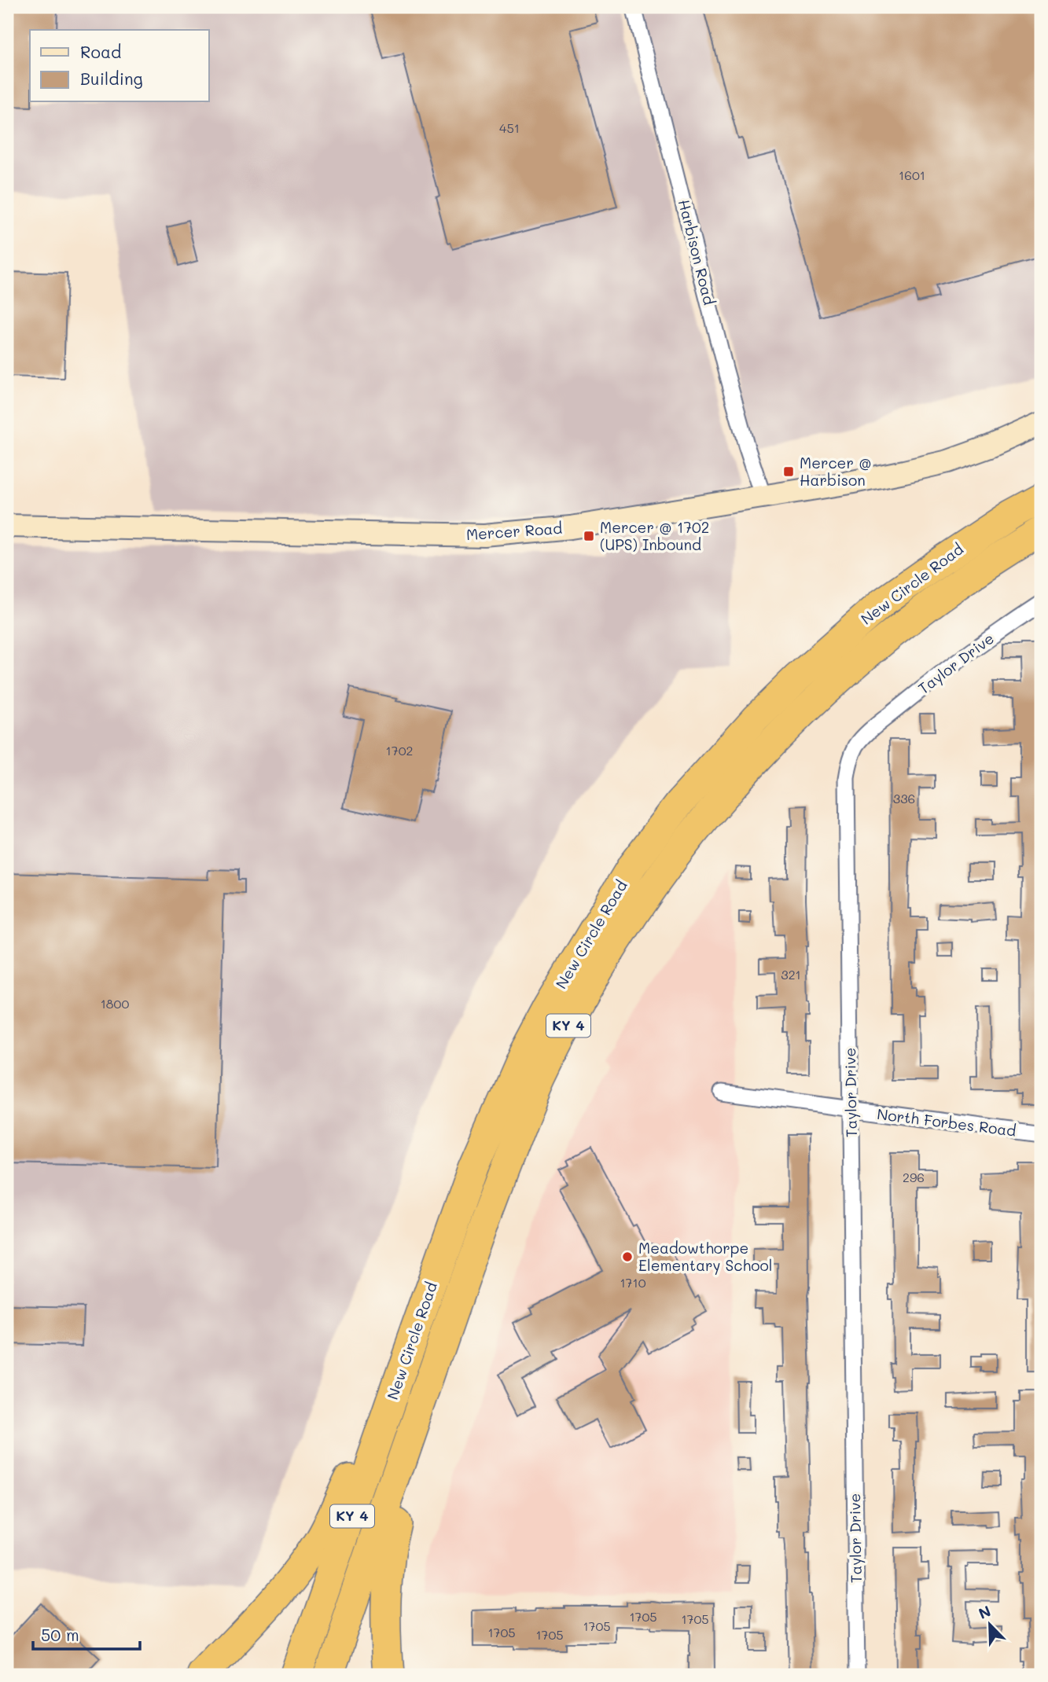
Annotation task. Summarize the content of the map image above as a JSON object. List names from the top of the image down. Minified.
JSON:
{"streets":{"highway":["New Circle Road","KY 4"],"street":["Harbison Road","Mercer Road","Taylor Drive","North Forbes Road"]},"crossings":[["Harbison Road","Mercer Road"],["Taylor Drive","North Forbes Road"]],"places":{"transit":["Mercer @ Harbison","Mercer @ 1702 (UPS) Inbound"],"other":["Meadowthorpe Elementary School"]},"house_numbers":["451","1601","1702","336","321","1800","296","1710","1705","1705","1705","1705","1705"],"legend":["Road","Building"],"scale_bar":"50 m","north":"top left"}
